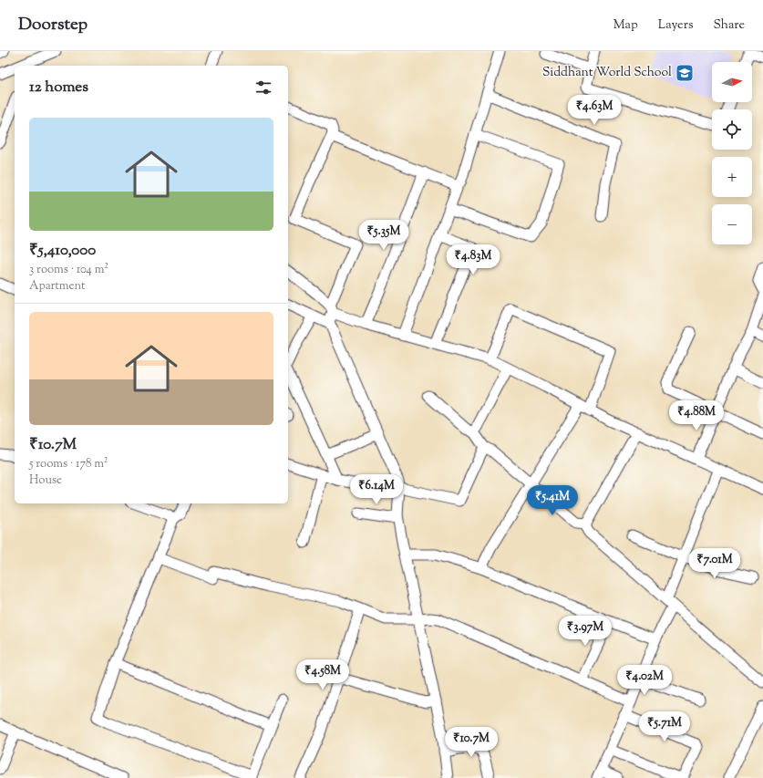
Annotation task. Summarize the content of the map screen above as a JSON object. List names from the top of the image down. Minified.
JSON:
{"places":{"school or university":["Siddhant World School"]},"north":"right","page":{"header":"Doorstep","nav":["Map","Layers","Share"],"map_buttons":["+","−"],"heading":"12 homes","price":["₹4.63M","₹5.35M","₹4.83M","₹4.88M","₹6.14M","₹5.41M","₹7.01M","₹3.97M","₹4.58M","₹4.02M","₹5.71M","₹10.7M"],"list":[{"name":"₹5,410,000","note":"3 rooms · 104 m² · Apartment"},{"name":"₹10.7M","note":"5 rooms · 178 m² · House"}]}}
